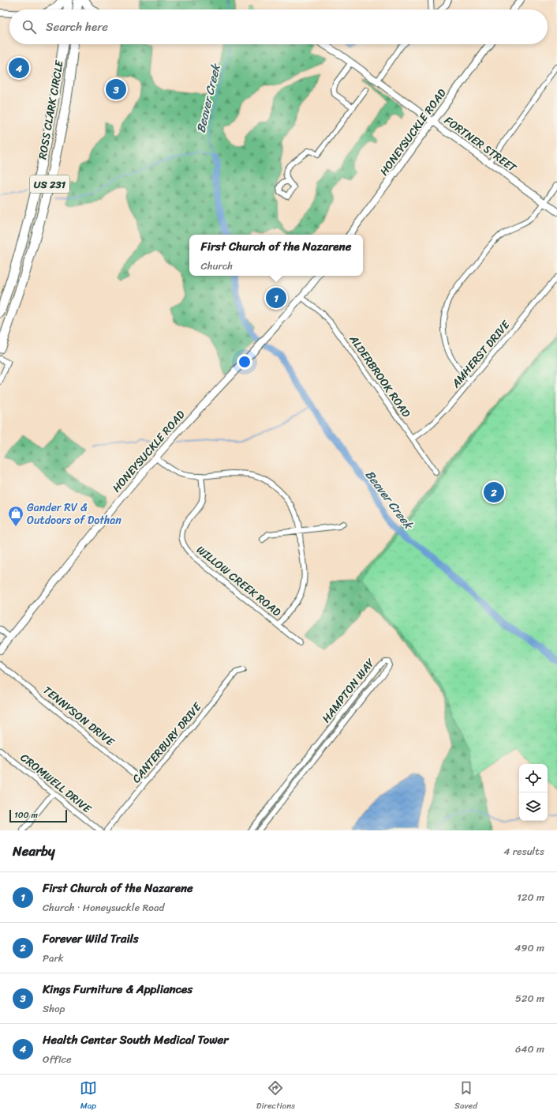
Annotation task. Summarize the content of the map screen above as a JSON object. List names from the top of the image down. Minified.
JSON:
{"streets":{"highway":["ROSS CLARK CIRCLE","US 231"],"main road":["HONEYSUCKLE ROAD","FORTNER STREET"],"street":["AMHERST DRIVE","ALDERBROOK ROAD","WILLOW CREEK ROAD","HAMPTON WAY","TENNYSON DRIVE","CANTERBURY DRIVE","CROMWELL DRIVE"]},"crossings":[["HONEYSUCKLE ROAD","FORTNER STREET"],["HONEYSUCKLE ROAD","ALDERBROOK ROAD"],["AMHERST DRIVE","ALDERBROOK ROAD"],["TENNYSON DRIVE","CANTERBURY DRIVE"]],"water":["Beaver Creek"],"places":{"shop":["Gander RV & Outdoors of Dothan"]},"scale_bar":"100 m","page":{"search":"Search here","pins":["4","3","1","2"],"popup":["First Church of the Nazarene","Church"],"scale":"100 m","heading":["Nearby","4 results"],"list":[{"mark":"1","name":"First Church of the Nazarene","note":"Church · Honeysuckle Road","value":"120 m"},{"mark":"2","name":"Forever Wild Trails","note":"Park","value":"490 m"},{"mark":"3","name":"Kings Furniture & Appliances","note":"Shop","value":"520 m"},{"mark":"4","name":"Health Center South Medical Tower","note":"Office","value":"640 m"}],"nav":["Map","Directions","Saved"]}}
